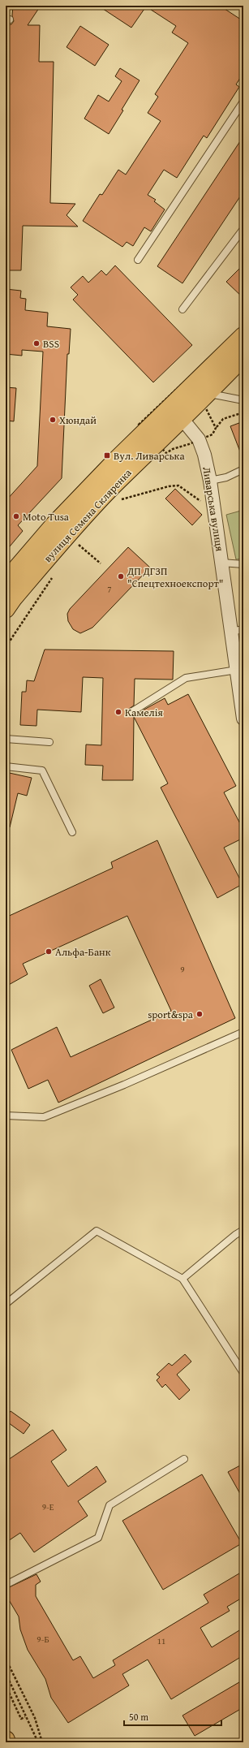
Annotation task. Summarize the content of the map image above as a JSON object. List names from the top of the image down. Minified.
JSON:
{"streets":{"main road":["вулиця Семена Скляренка"],"street":["Ливарська вулиця"]},"crossings":[["Ливарська вулиця","вулиця Семена Скляренка"]],"places":{"other":["BSS","Хюндай","Moto Tusa","ДП ДГЗП \"Спецтехноекспорт\"","Камелія","Альфа-Банк","sport&spa"],"transit":["Вул. Ливарська"]},"house_numbers":["7","9","9-Е","9-Б","11"],"scale_bar":"50 m"}
